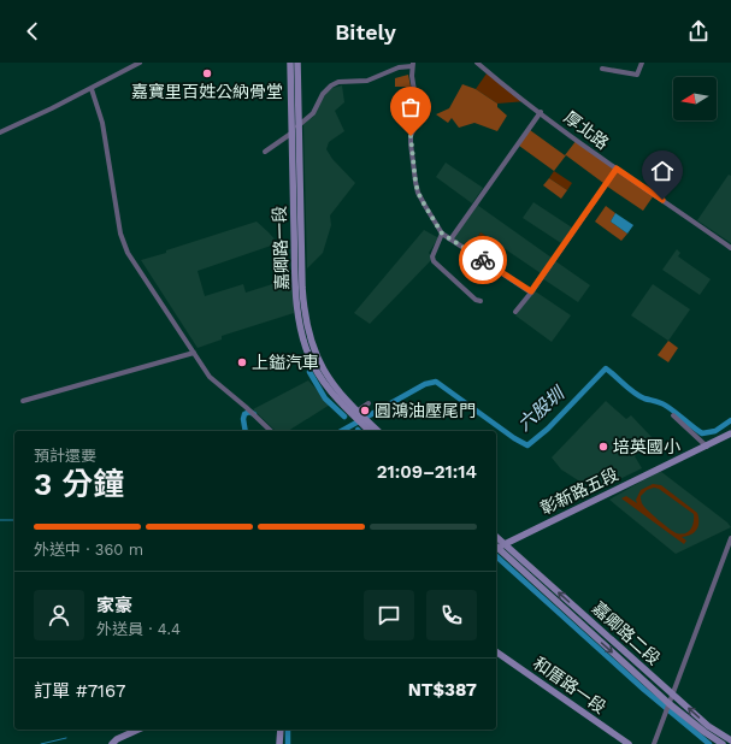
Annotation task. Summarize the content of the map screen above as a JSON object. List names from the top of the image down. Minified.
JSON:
{"streets":{"street":["厚北路","嘉卿路一段","彰新路五段","嘉卿路二段","和厝路一段"]},"crossings":[["彰新路五段","嘉卿路二段"]],"water":["六股圳"],"places":["嘉寶里百姓公納骨堂","上鎰汽車","圓鴻油壓尾門","培英國小"],"north":"left","page":{"header":"Bitely","heading":["3 分鐘","預計還要","21:09–21:14"],"panel":["家豪","外送員 · 4.4","訂單 #7167","NT$387"],"bar":"外送中 · 360 m"}}
